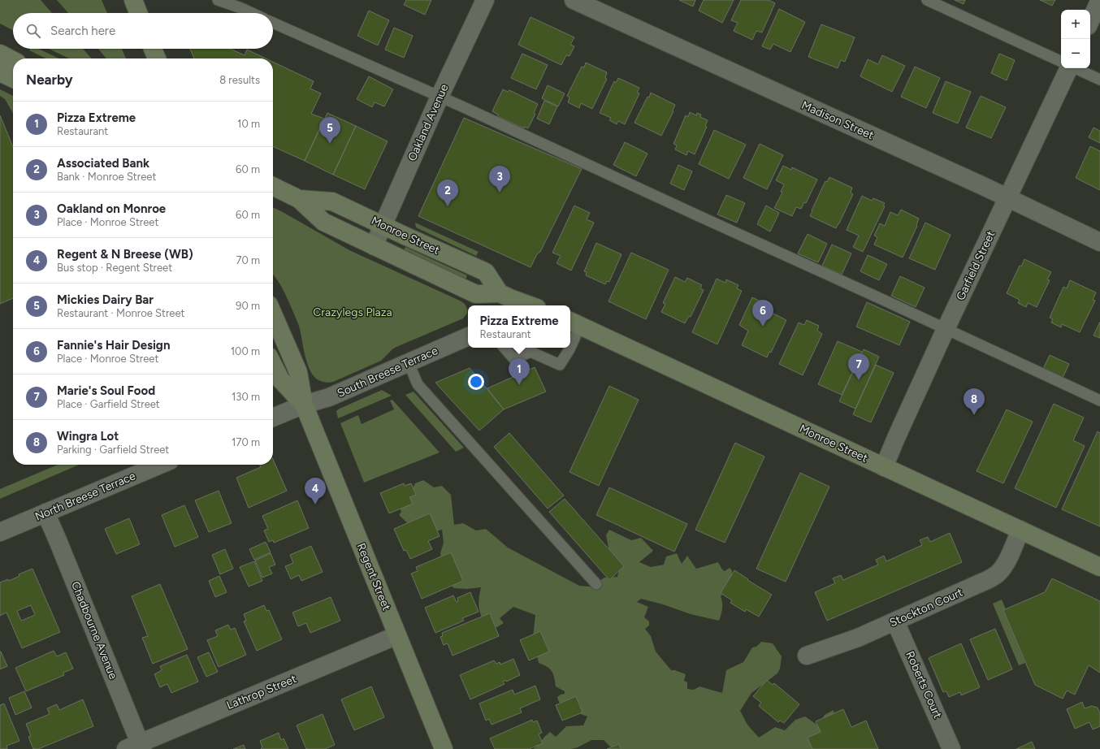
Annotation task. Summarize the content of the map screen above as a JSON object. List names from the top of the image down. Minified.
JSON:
{"streets":{"main road":["Monroe Street","Regent Street"],"street":["Madison Street","Oakland Avenue","Garfield Street","South Breese Terrace","North Breese Terrace","Stockton Court","Chadbourne Avenue","Roberts Court","Lathrop Street"]},"crossings":[["Madison Street","Garfield Street"],["Oakland Avenue","Monroe Street"],["Monroe Street","Garfield Street"],["Monroe Street","Stockton Court"],["South Breese Terrace","Regent Street"],["North Breese Terrace","Chadbourne Avenue"],["Regent Street","Lathrop Street"],["Stockton Court","Roberts Court"],["Chadbourne Avenue","Lathrop Street"]],"parks":["Crazylegs Plaza"],"page":{"map_buttons":["+","−"],"search":"Search here","heading":["Nearby","8 results"],"list":[{"mark":"1","name":"Pizza Extreme","note":"Restaurant","value":"10 m"},{"mark":"2","name":"Associated Bank","note":"Bank · Monroe Street","value":"60 m"},{"mark":"3","name":"Oakland on Monroe","note":"Place · Monroe Street","value":"60 m"},{"mark":"4","name":"Regent & N Breese (WB)","note":"Bus stop · Regent Street","value":"70 m"},{"mark":"5","name":"Mickies Dairy Bar","note":"Restaurant · Monroe Street","value":"90 m"},{"mark":"6","name":"Fannie's Hair Design","note":"Place · Monroe Street","value":"100 m"},{"mark":"7","name":"Marie's Soul Food","note":"Place · Garfield Street","value":"130 m"},{"mark":"8","name":"Wingra Lot","note":"Parking · Garfield Street","value":"170 m"}],"pins":["5","3","2","6","7","1","8","4"],"popup":["Pizza Extreme","Restaurant"]}}
